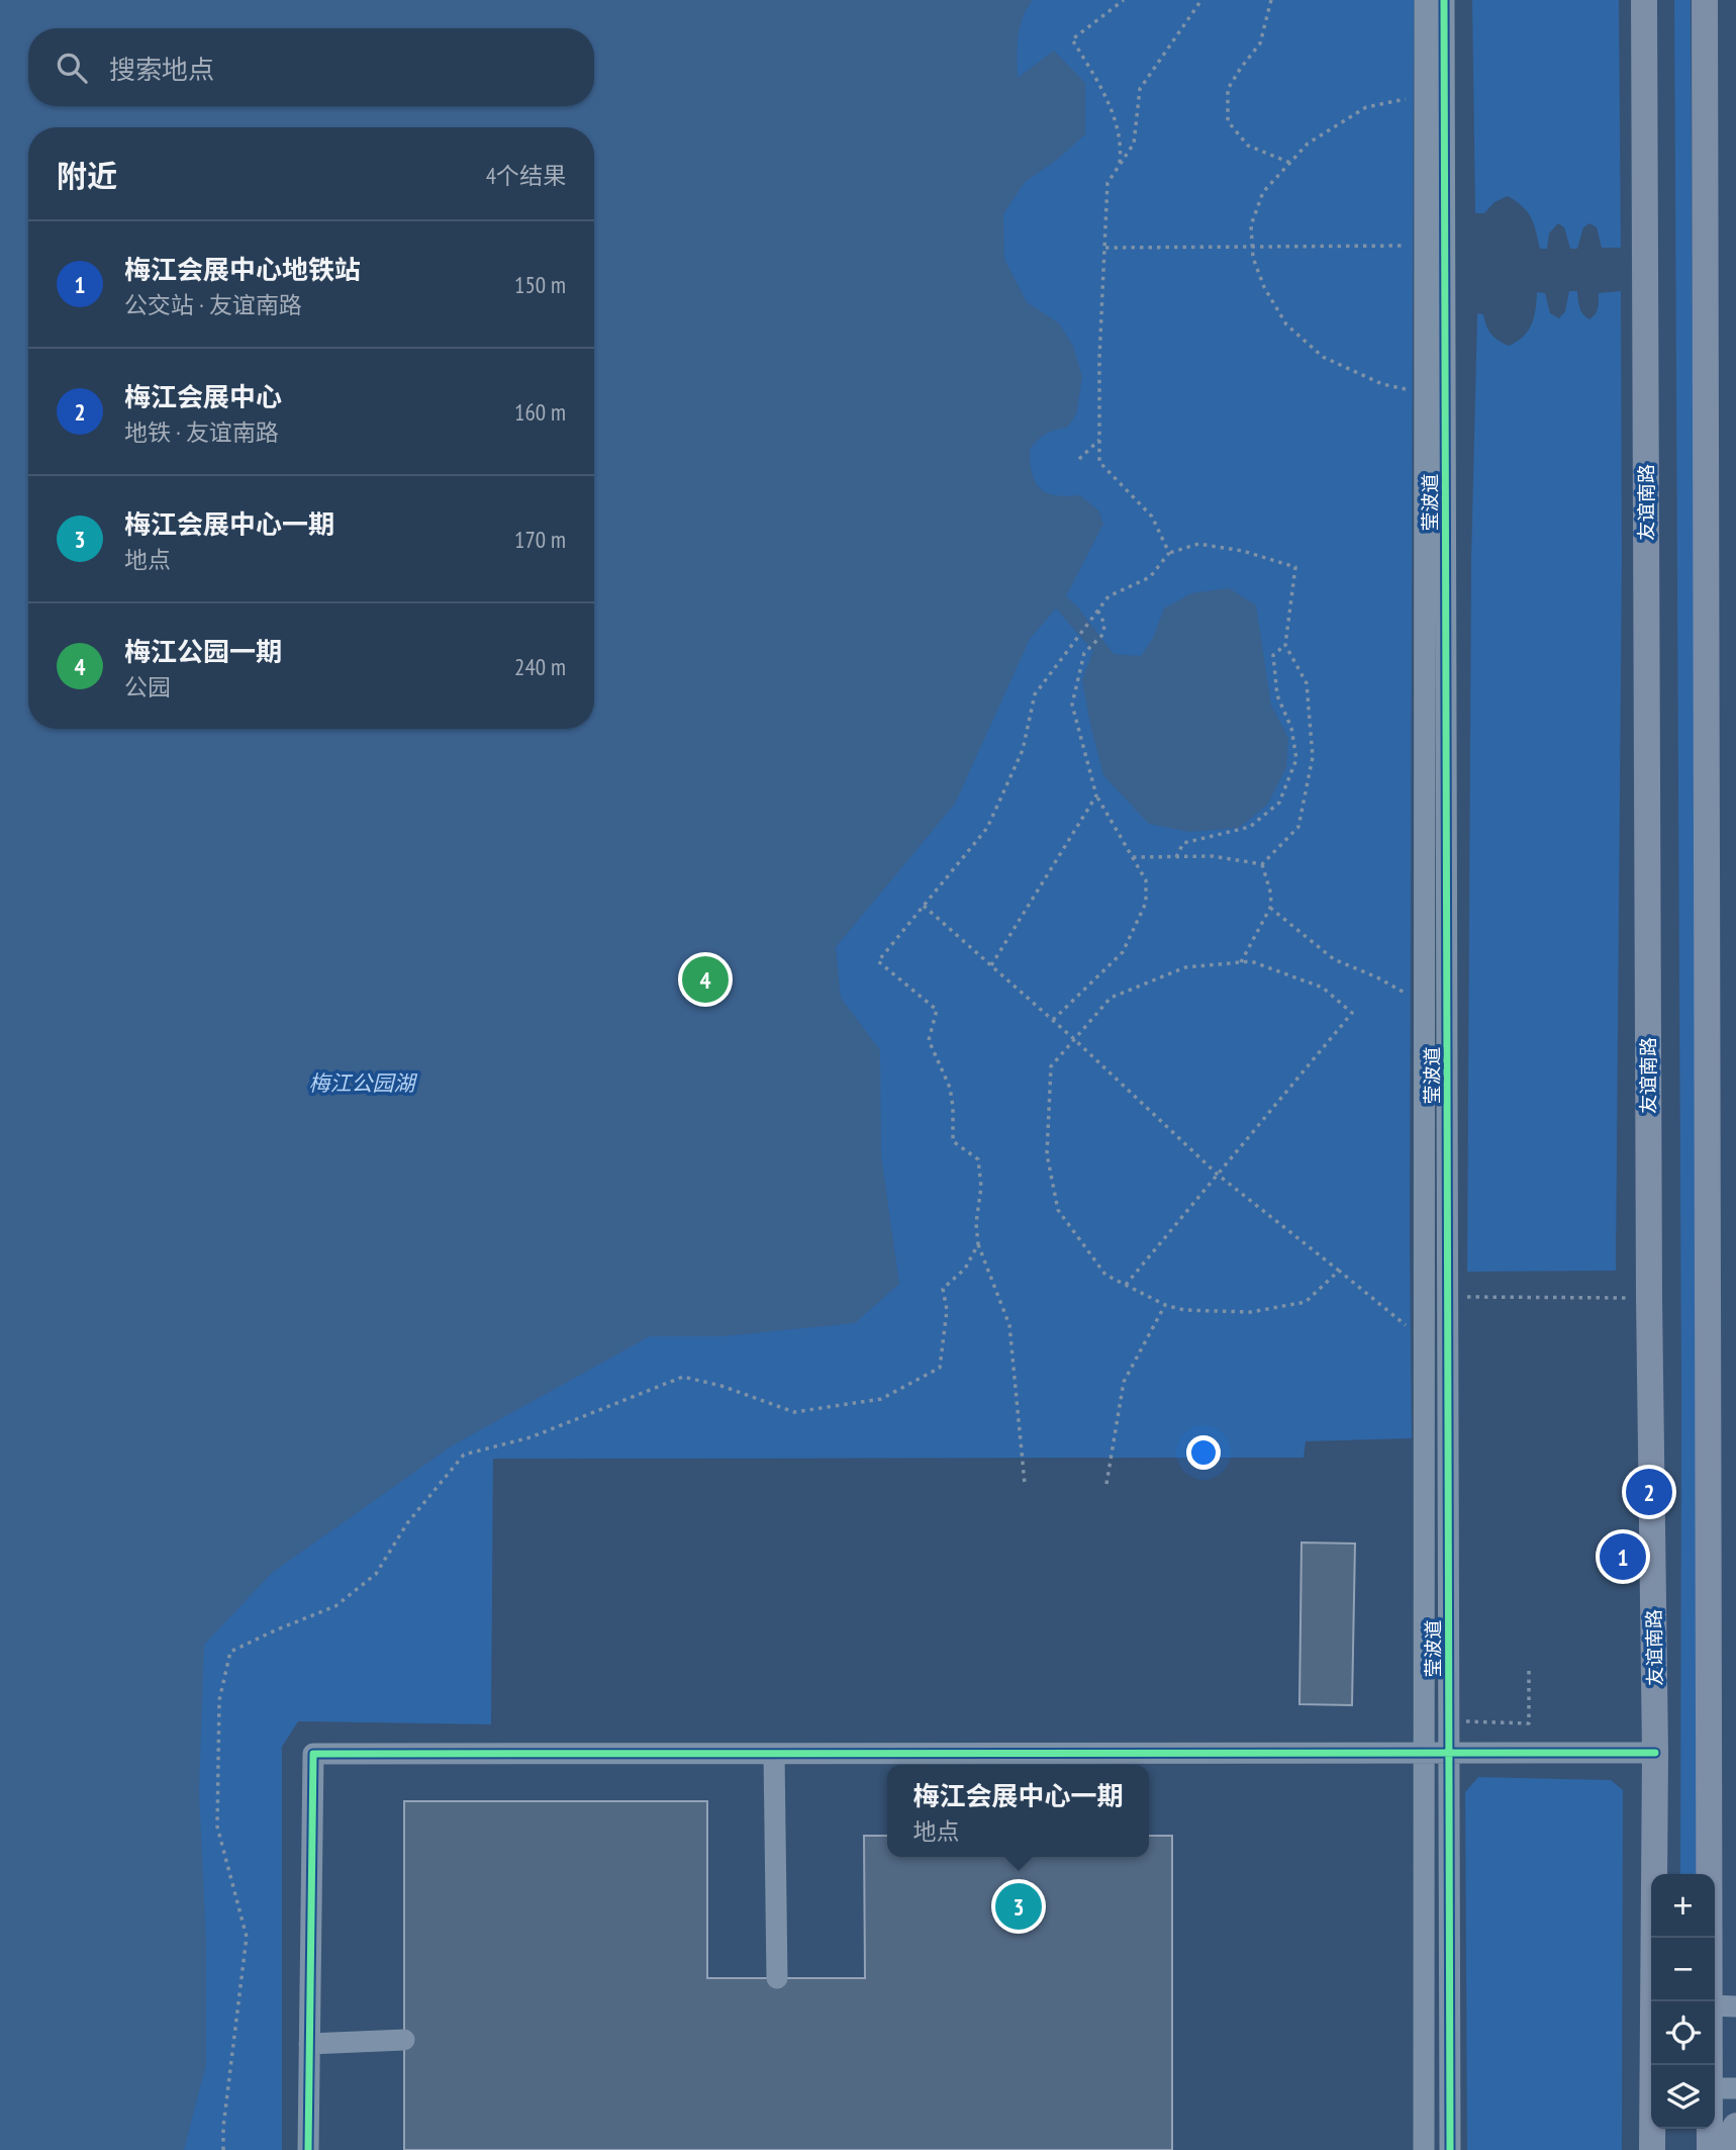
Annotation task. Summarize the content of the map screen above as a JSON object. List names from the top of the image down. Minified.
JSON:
{"streets":{"main road":["友谊南路"],"street":["莹波道"]},"water":["梅江公园湖"],"page":{"search":"搜索地点","heading":["附近","4个结果"],"list":[{"mark":"1","name":"梅江会展中心地铁站","note":"公交站 · 友谊南路","value":"150 m"},{"mark":"2","name":"梅江会展中心","note":"地铁 · 友谊南路","value":"160 m"},{"mark":"3","name":"梅江会展中心一期","note":"地点","value":"170 m"},{"mark":"4","name":"梅江公园一期","note":"公园","value":"240 m"}],"pins":["4","2","1","3"],"popup":["梅江会展中心一期","地点"],"map_buttons":["+","−"]}}
